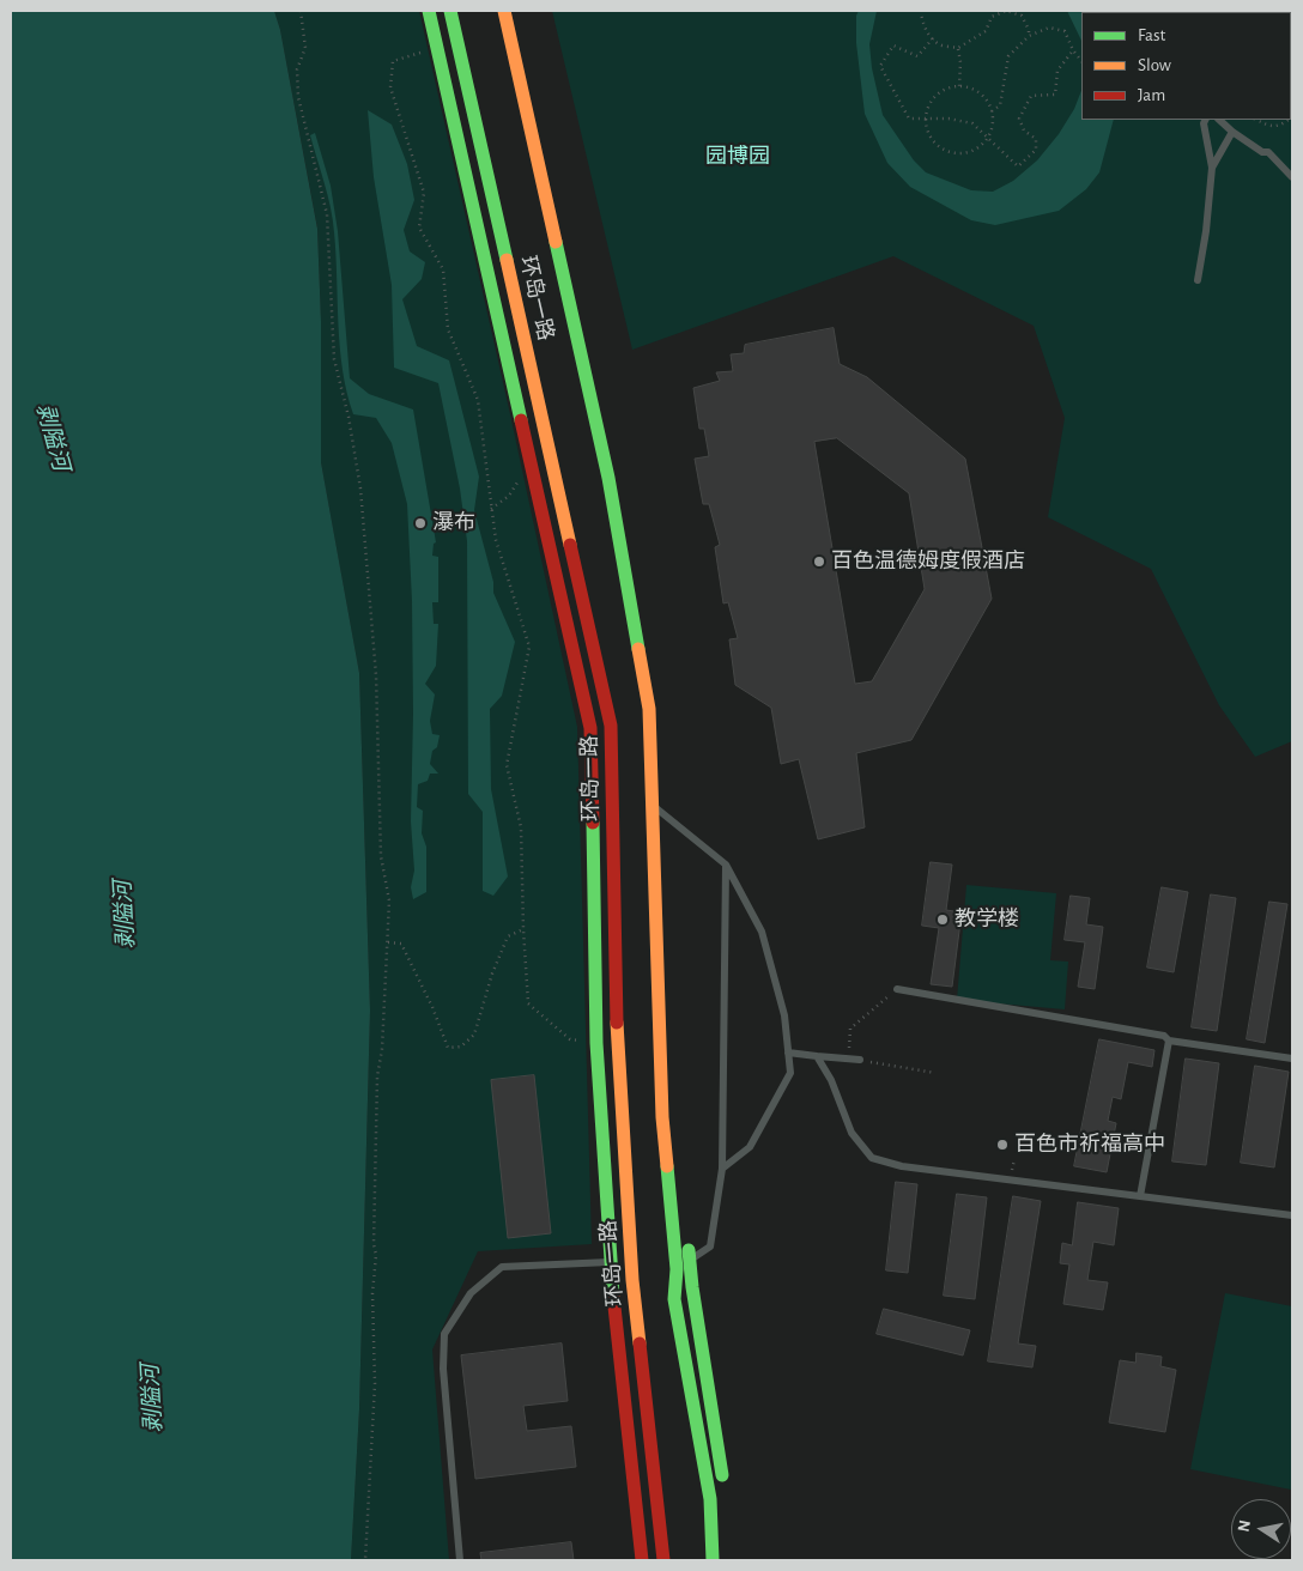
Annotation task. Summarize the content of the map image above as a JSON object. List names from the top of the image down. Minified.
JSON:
{"streets":{"main road":["环岛一路"]},"water":["剥隘河"],"parks":["园博园"],"places":["瀑布","百色温德姆度假酒店","教学楼","百色市祈福高中"],"legend":["Fast","Slow","Jam"],"north":"left"}
